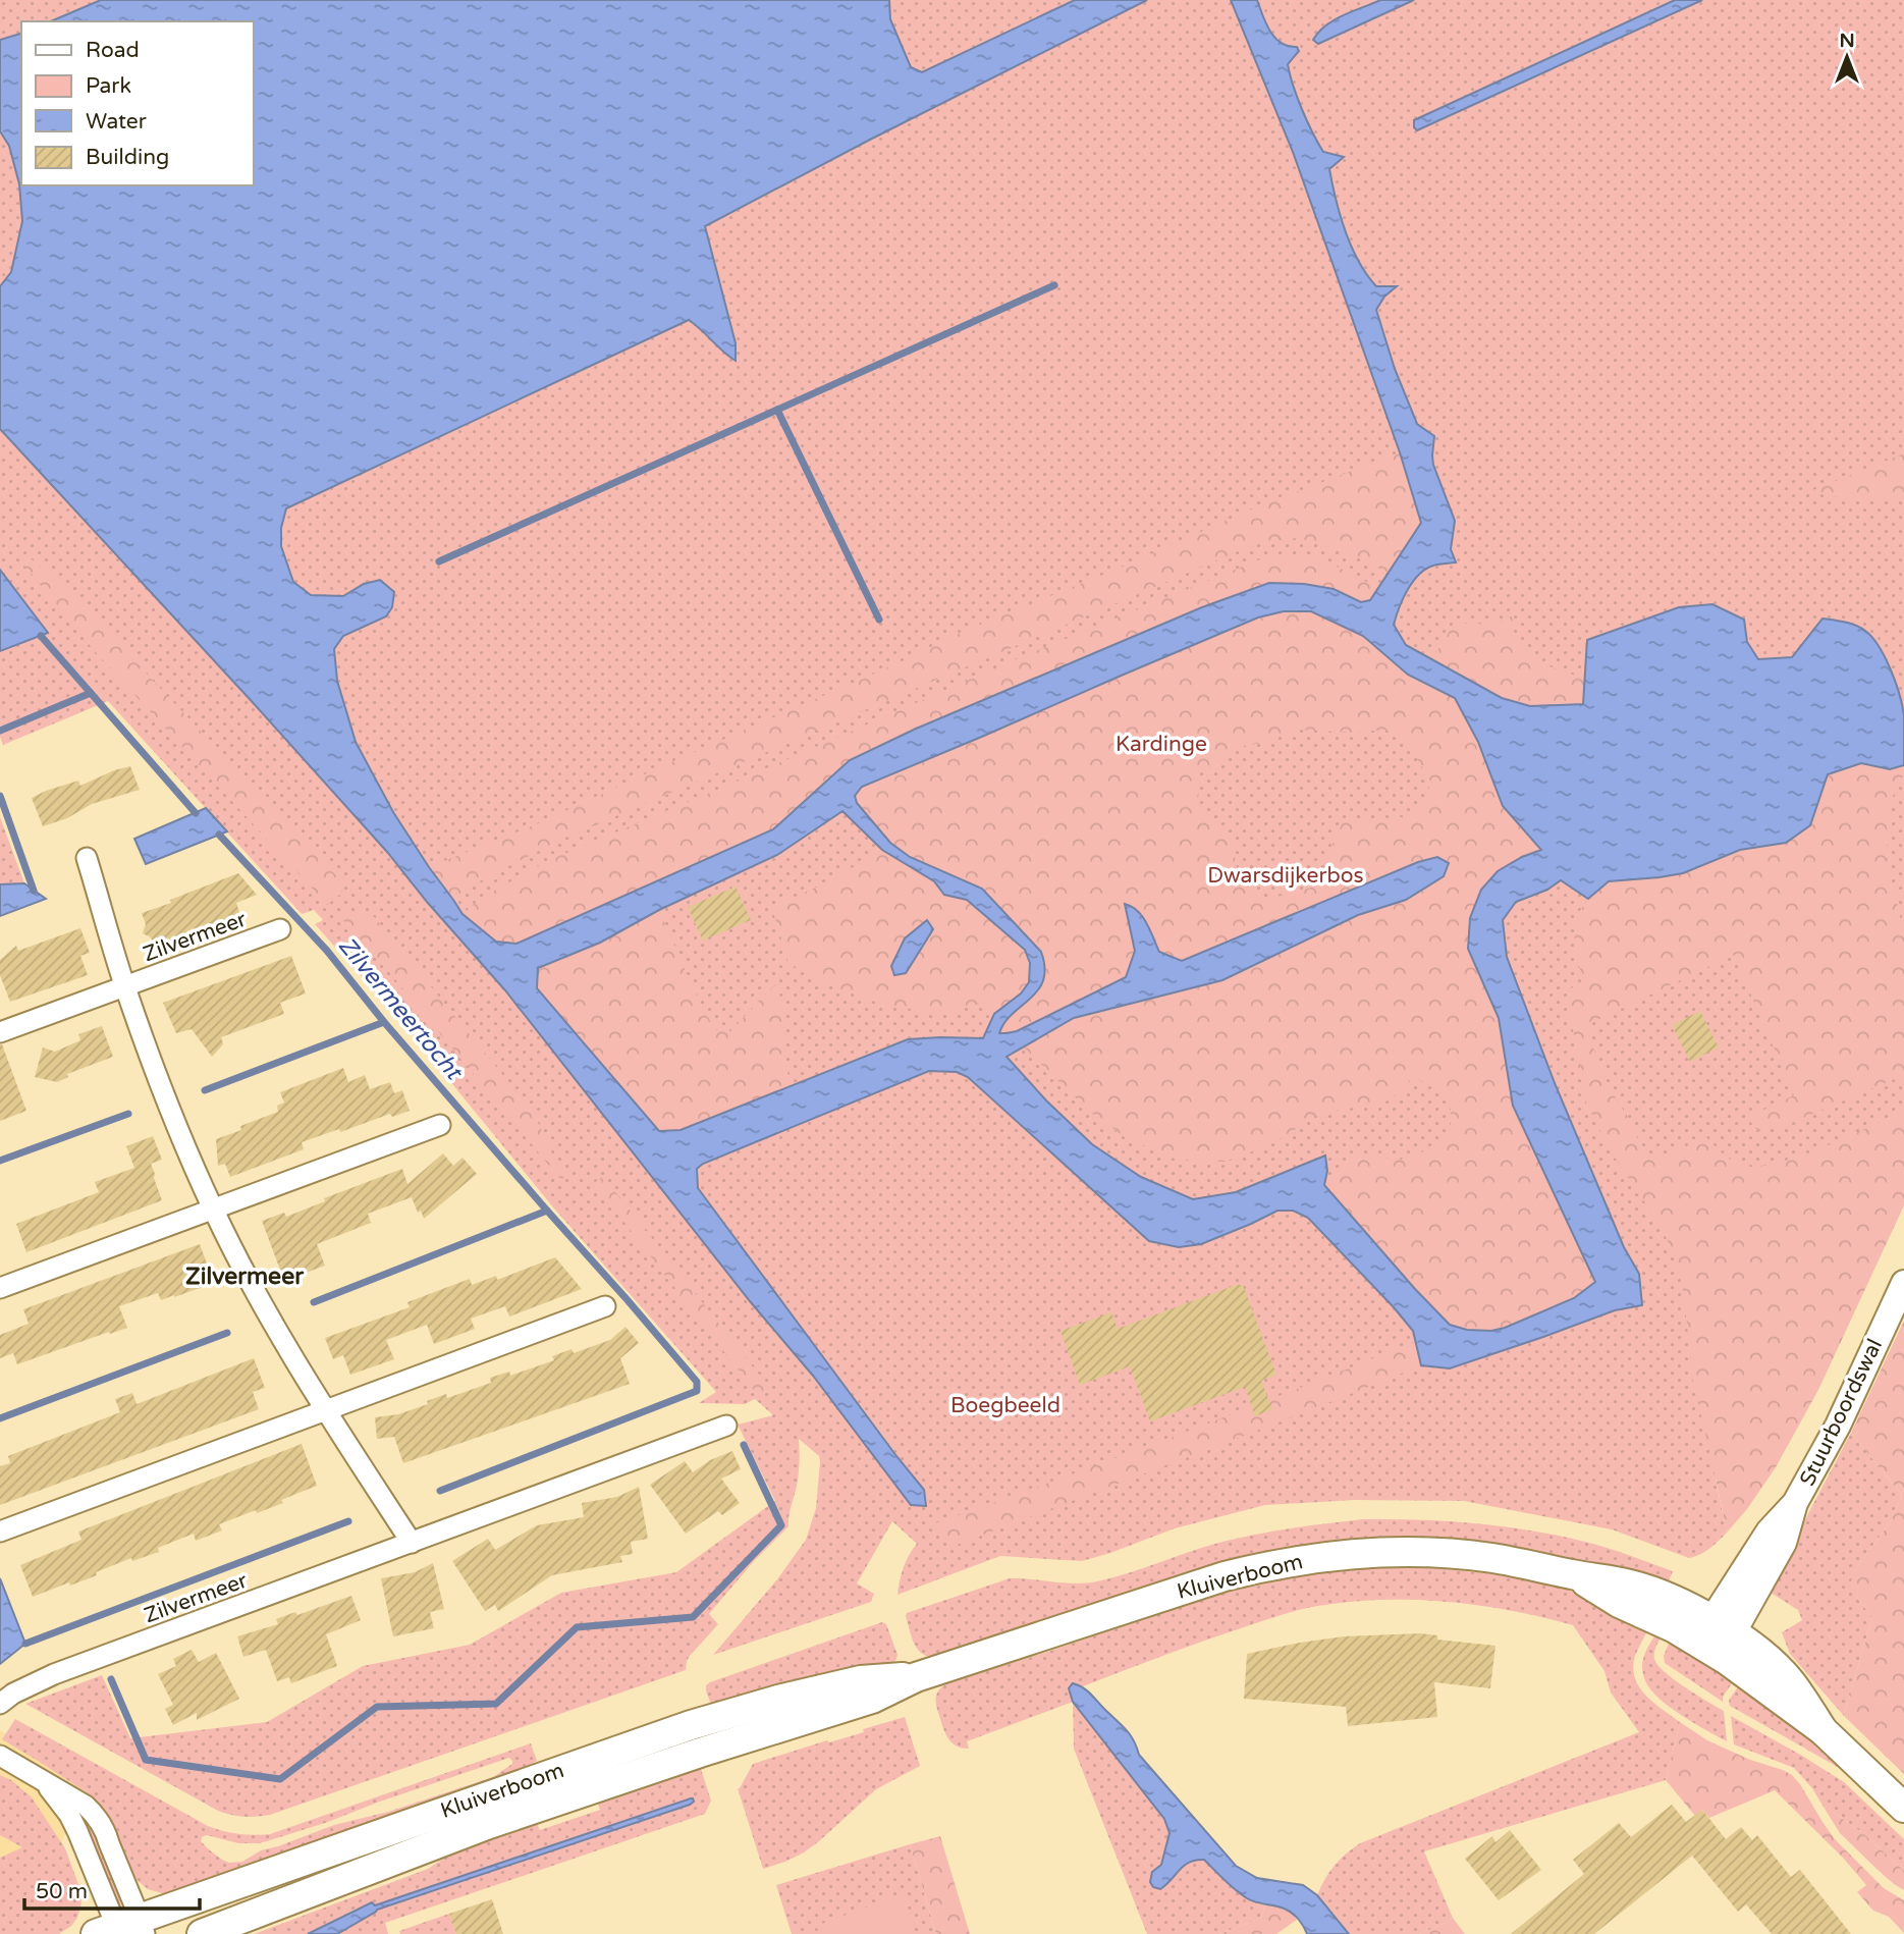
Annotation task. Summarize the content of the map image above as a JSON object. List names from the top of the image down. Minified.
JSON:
{"streets":{"main road":["Kluiverboom"],"street":["Zilvermeer","Stuurboordswal"]},"crossings":[["Stuurboordswal","Kluiverboom"]],"districts":["Zilvermeer"],"water":["Zilvermeertocht"],"parks":["Kardinge","Dwarsdijkerbos","Boegbeeld"],"legend":["Road","Park","Water","Building"],"scale_bar":"50 m","north":"top"}
